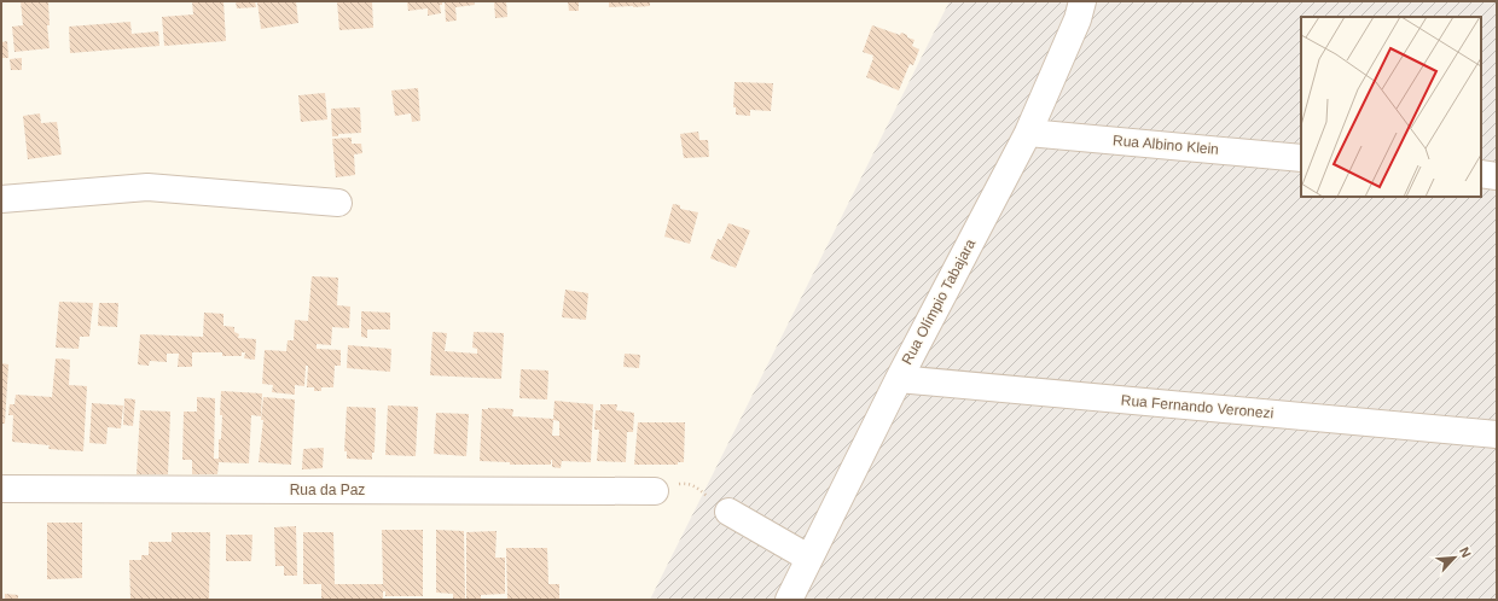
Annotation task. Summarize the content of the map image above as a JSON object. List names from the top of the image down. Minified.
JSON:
{"streets":{"street":["Rua Albino Klein","Rua Olímpio Tabajara","Rua Fernando Veronezi","Rua da Paz"]},"crossings":[["Rua Albino Klein","Rua Olímpio Tabajara"],["Rua Olímpio Tabajara","Rua Fernando Veronezi"]],"north":"top right"}
